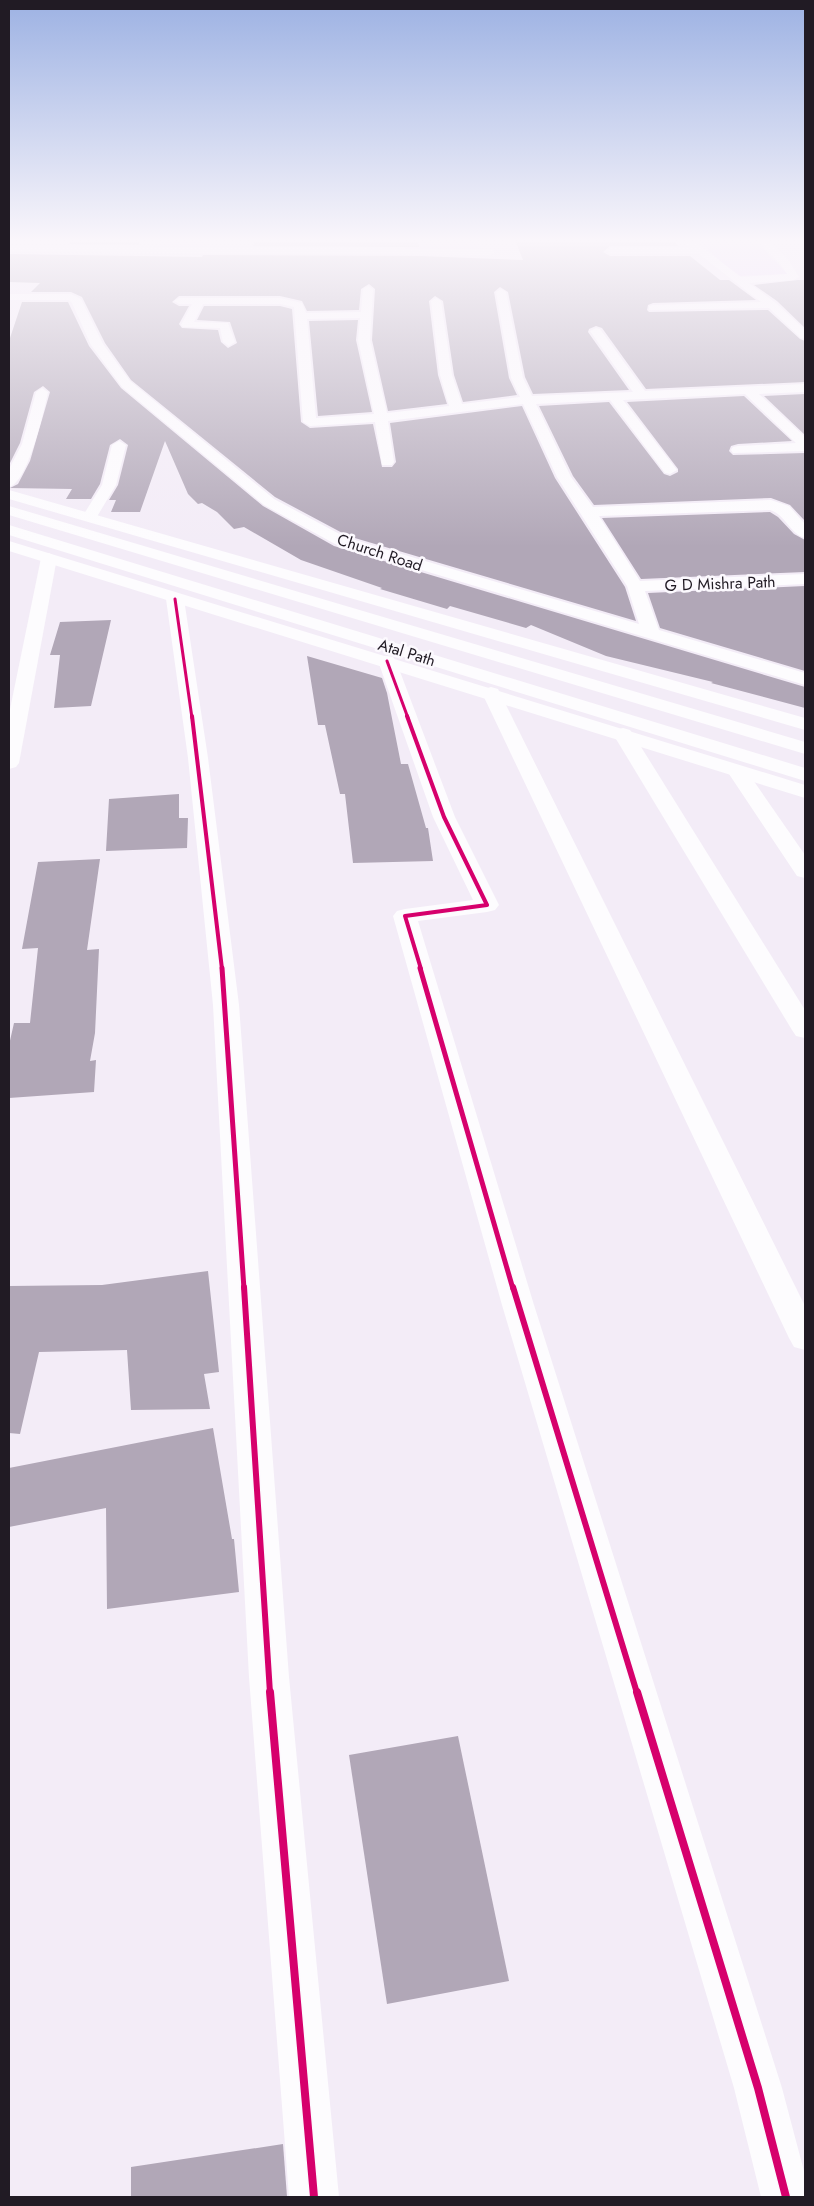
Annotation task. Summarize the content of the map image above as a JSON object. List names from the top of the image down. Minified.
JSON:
{"streets":{"street":["Church Road","G D Mishra Path","Atal Path"]}}
